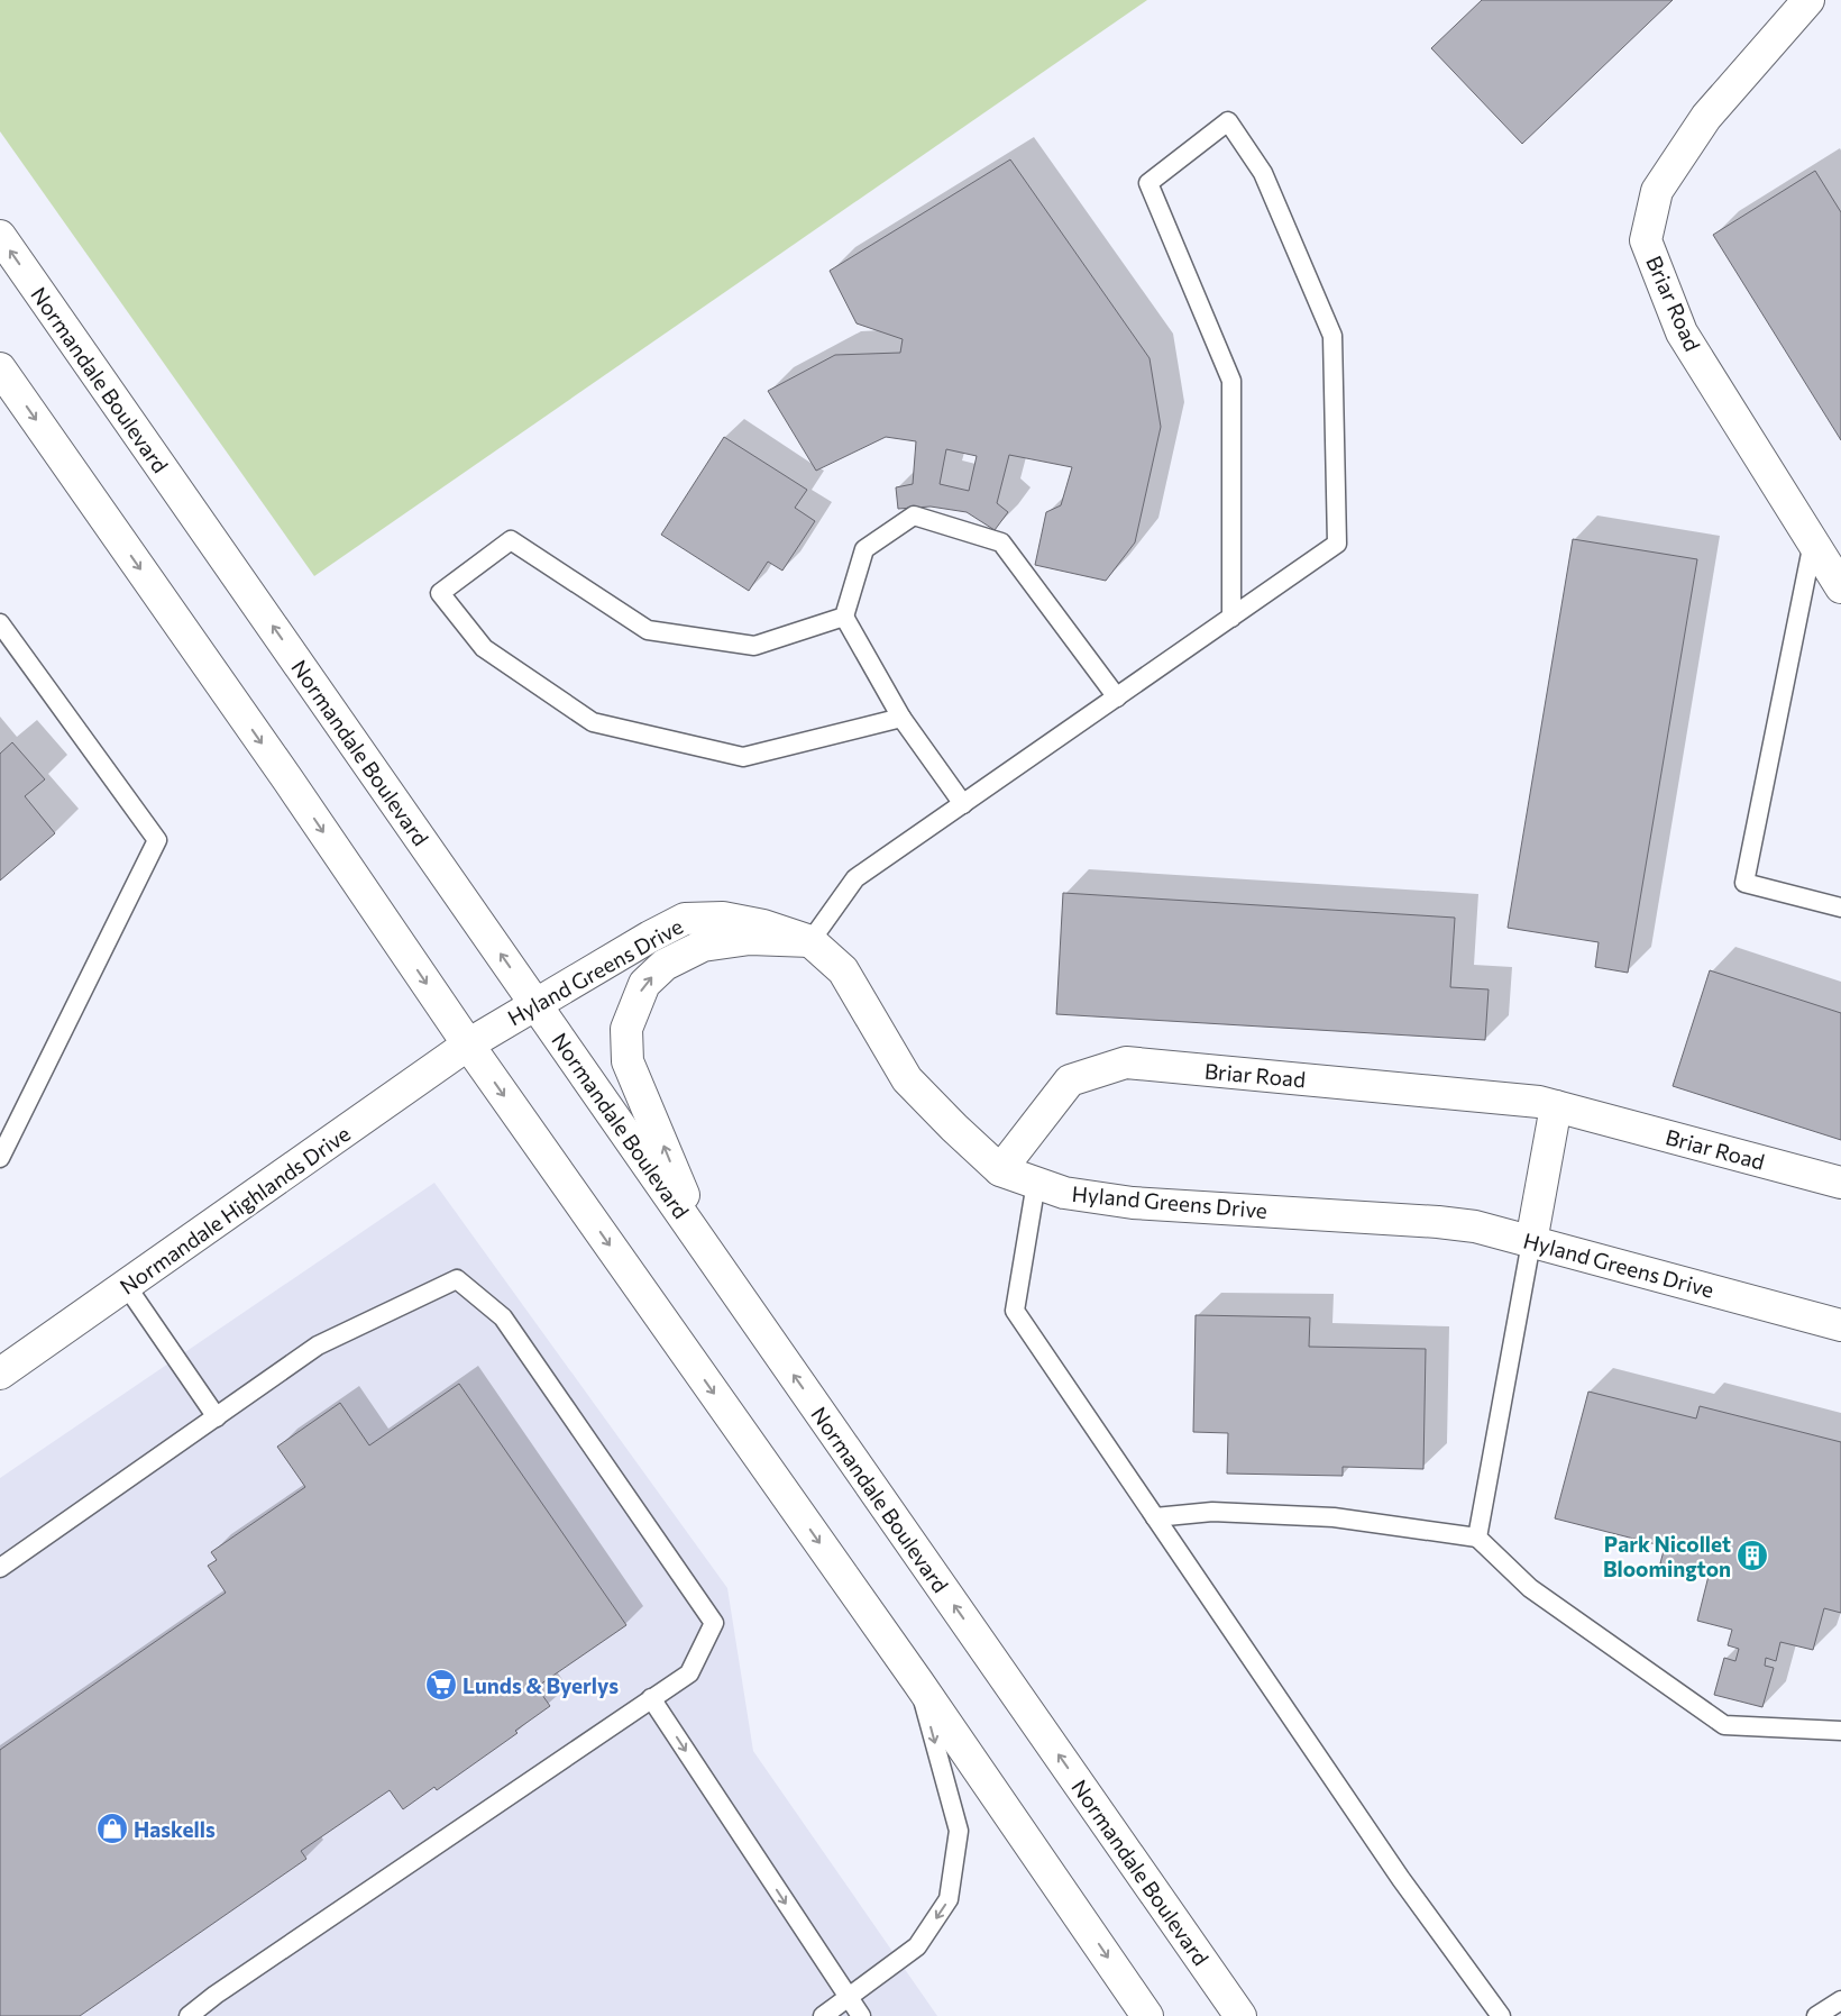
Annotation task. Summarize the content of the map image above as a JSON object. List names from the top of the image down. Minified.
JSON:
{"streets":{"main road":["Briar Road","Normandale Boulevard","Hyland Greens Drive","Normandale Highlands Drive"]},"crossings":[["Briar Road","Hyland Greens Drive"],["Normandale Boulevard","Hyland Greens Drive"],["Hyland Greens Drive","Normandale Highlands Drive"]],"places":{"building":["Park Nicollet Bloomington"],"supermarket":["Lunds & Byerlys"],"shop":["Haskells"]}}
